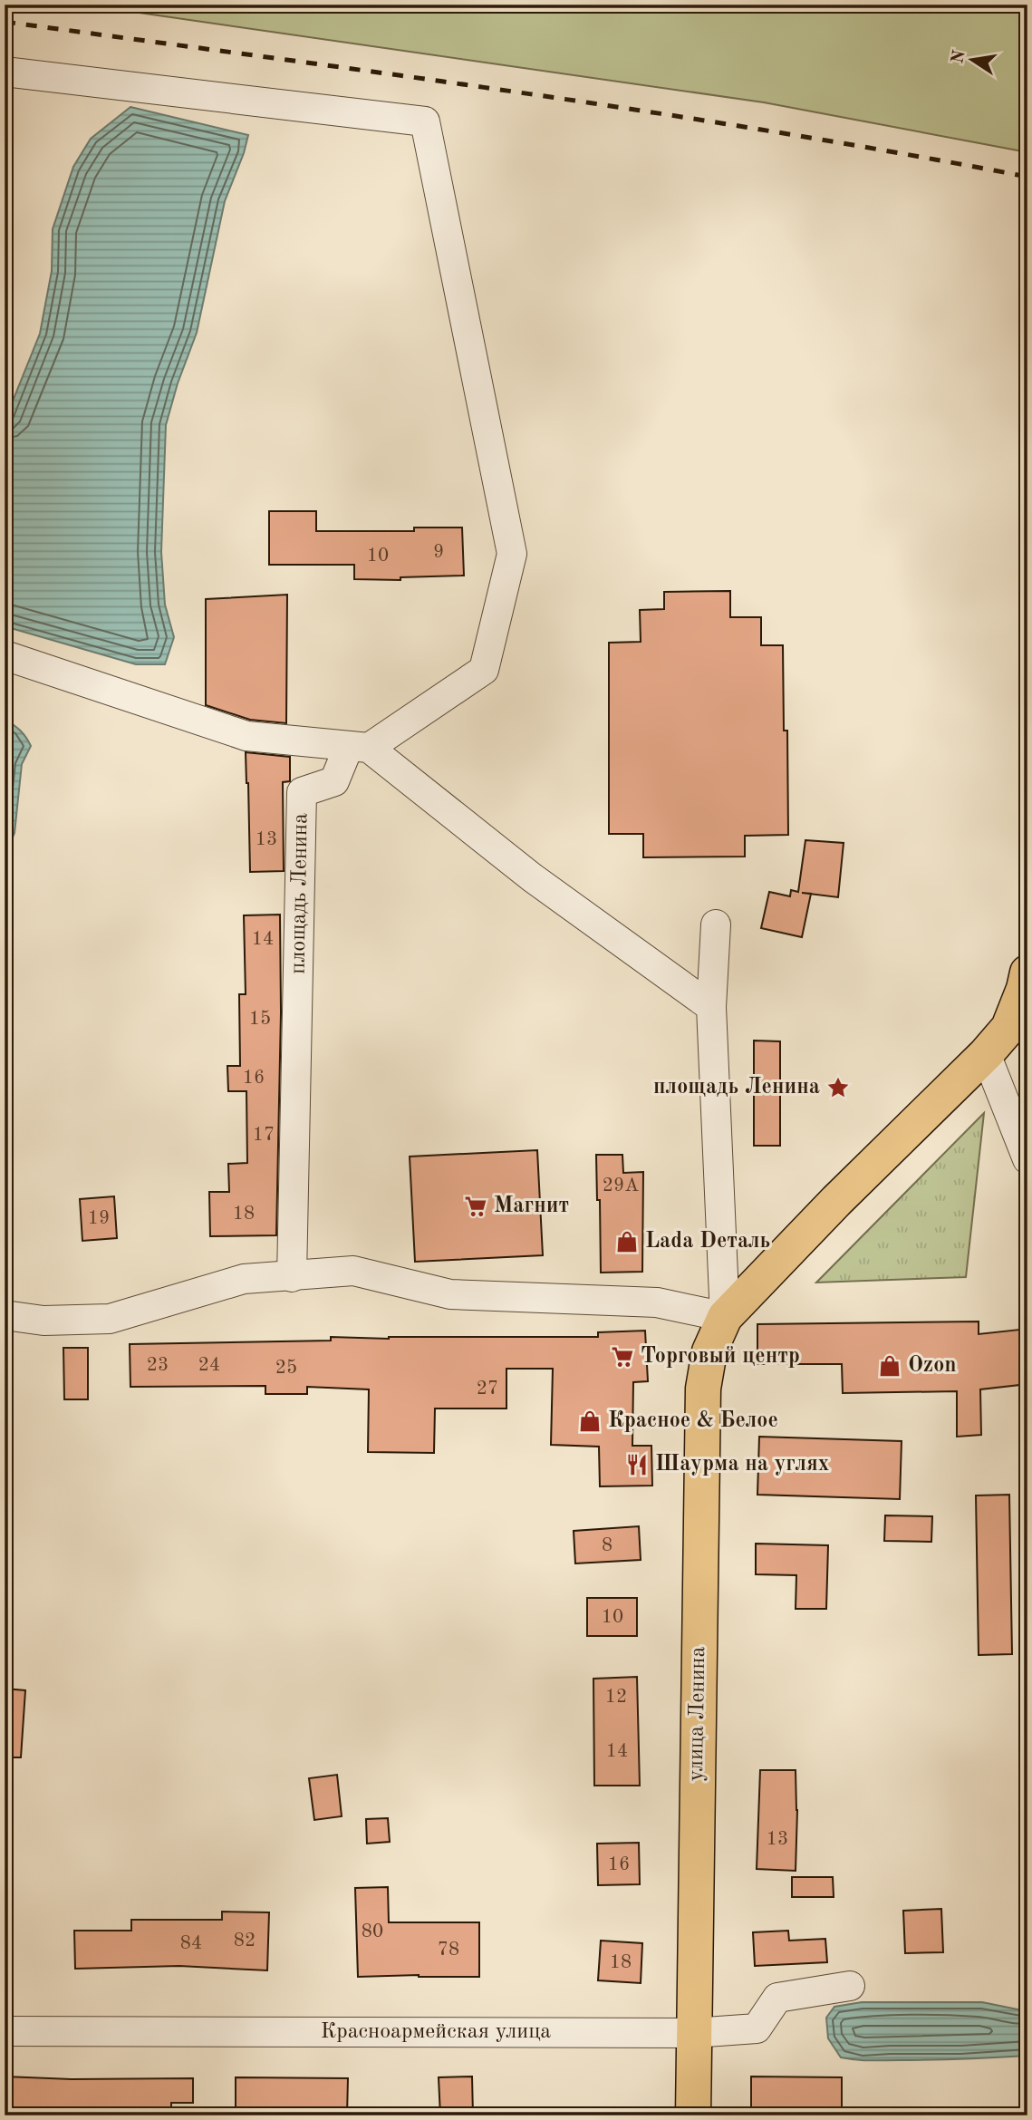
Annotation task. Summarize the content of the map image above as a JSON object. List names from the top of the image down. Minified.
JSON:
{"streets":{"main road":["улица Ленина"],"street":["площадь Ленина","Красноармейская улица"]},"crossings":[["улица Ленина","Красноармейская улица"]],"places":{"place":["площадь Ленина"],"supermarket":["Магнит","Торговый центр"],"shop":["Lada Dеталь","Ozon","Красное & Белое"],"restaurant":["Шаурма на углях"]},"house_numbers":["9","10","13","14","15","16","17","29А","18","19","23","24","25","27","8","10","12","14","13","16","80","82","84","78","18"],"north":"left"}
